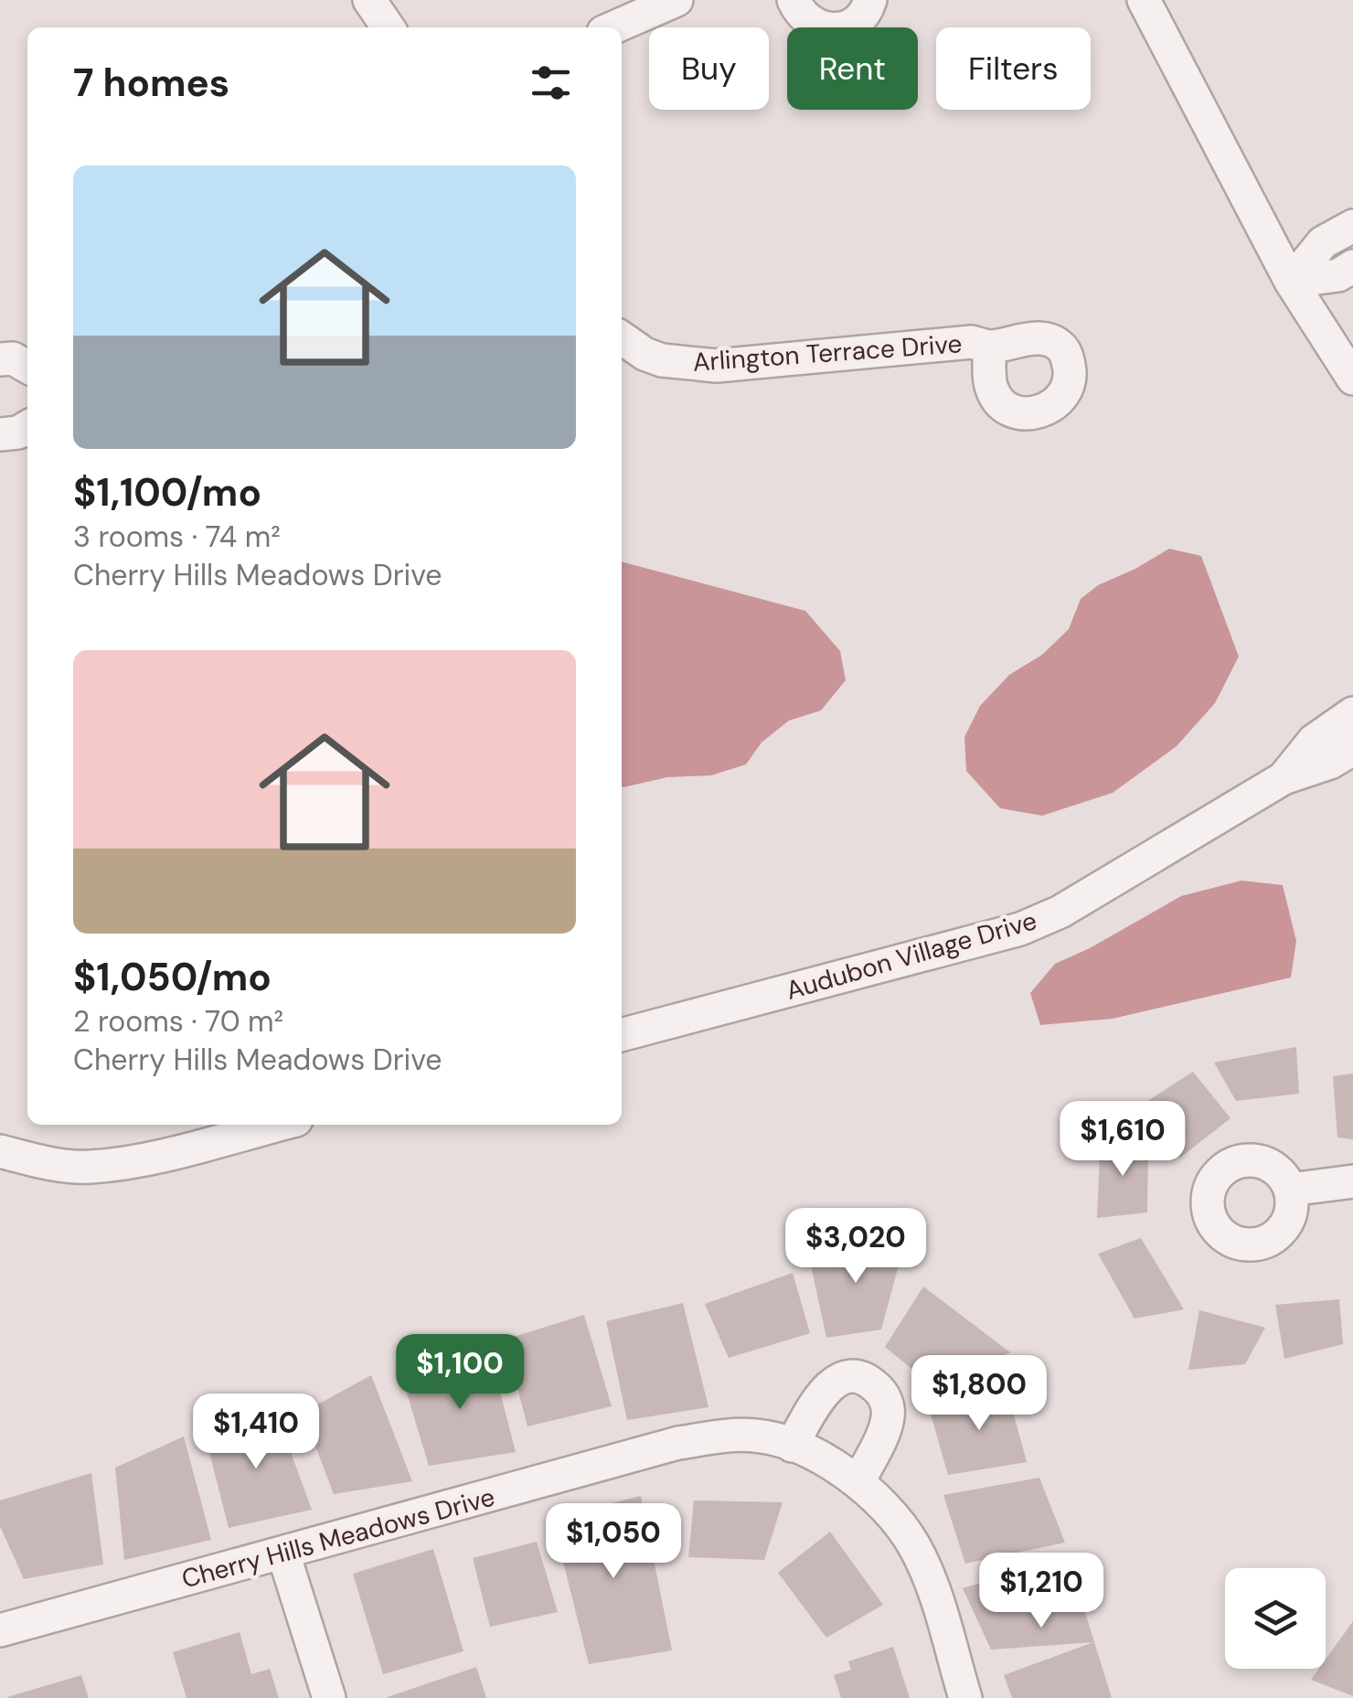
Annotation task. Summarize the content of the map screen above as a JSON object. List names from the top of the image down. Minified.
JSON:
{"streets":{"street":["Arlington Terrace Drive","Audubon Village Drive","Cherry Hills Meadows Drive"]},"page":{"chip":["Buy","Rent","Filters"],"heading":"7 homes","list":[{"name":"$1,100/mo","note":"3 rooms · 74 m² · Cherry Hills Meadows Drive"},{"name":"$1,050/mo","note":"2 rooms · 70 m² · Cherry Hills Meadows Drive"}],"price":["$1,610","$3,020","$1,100","$1,800","$1,410","$1,050","$1,210"]}}
